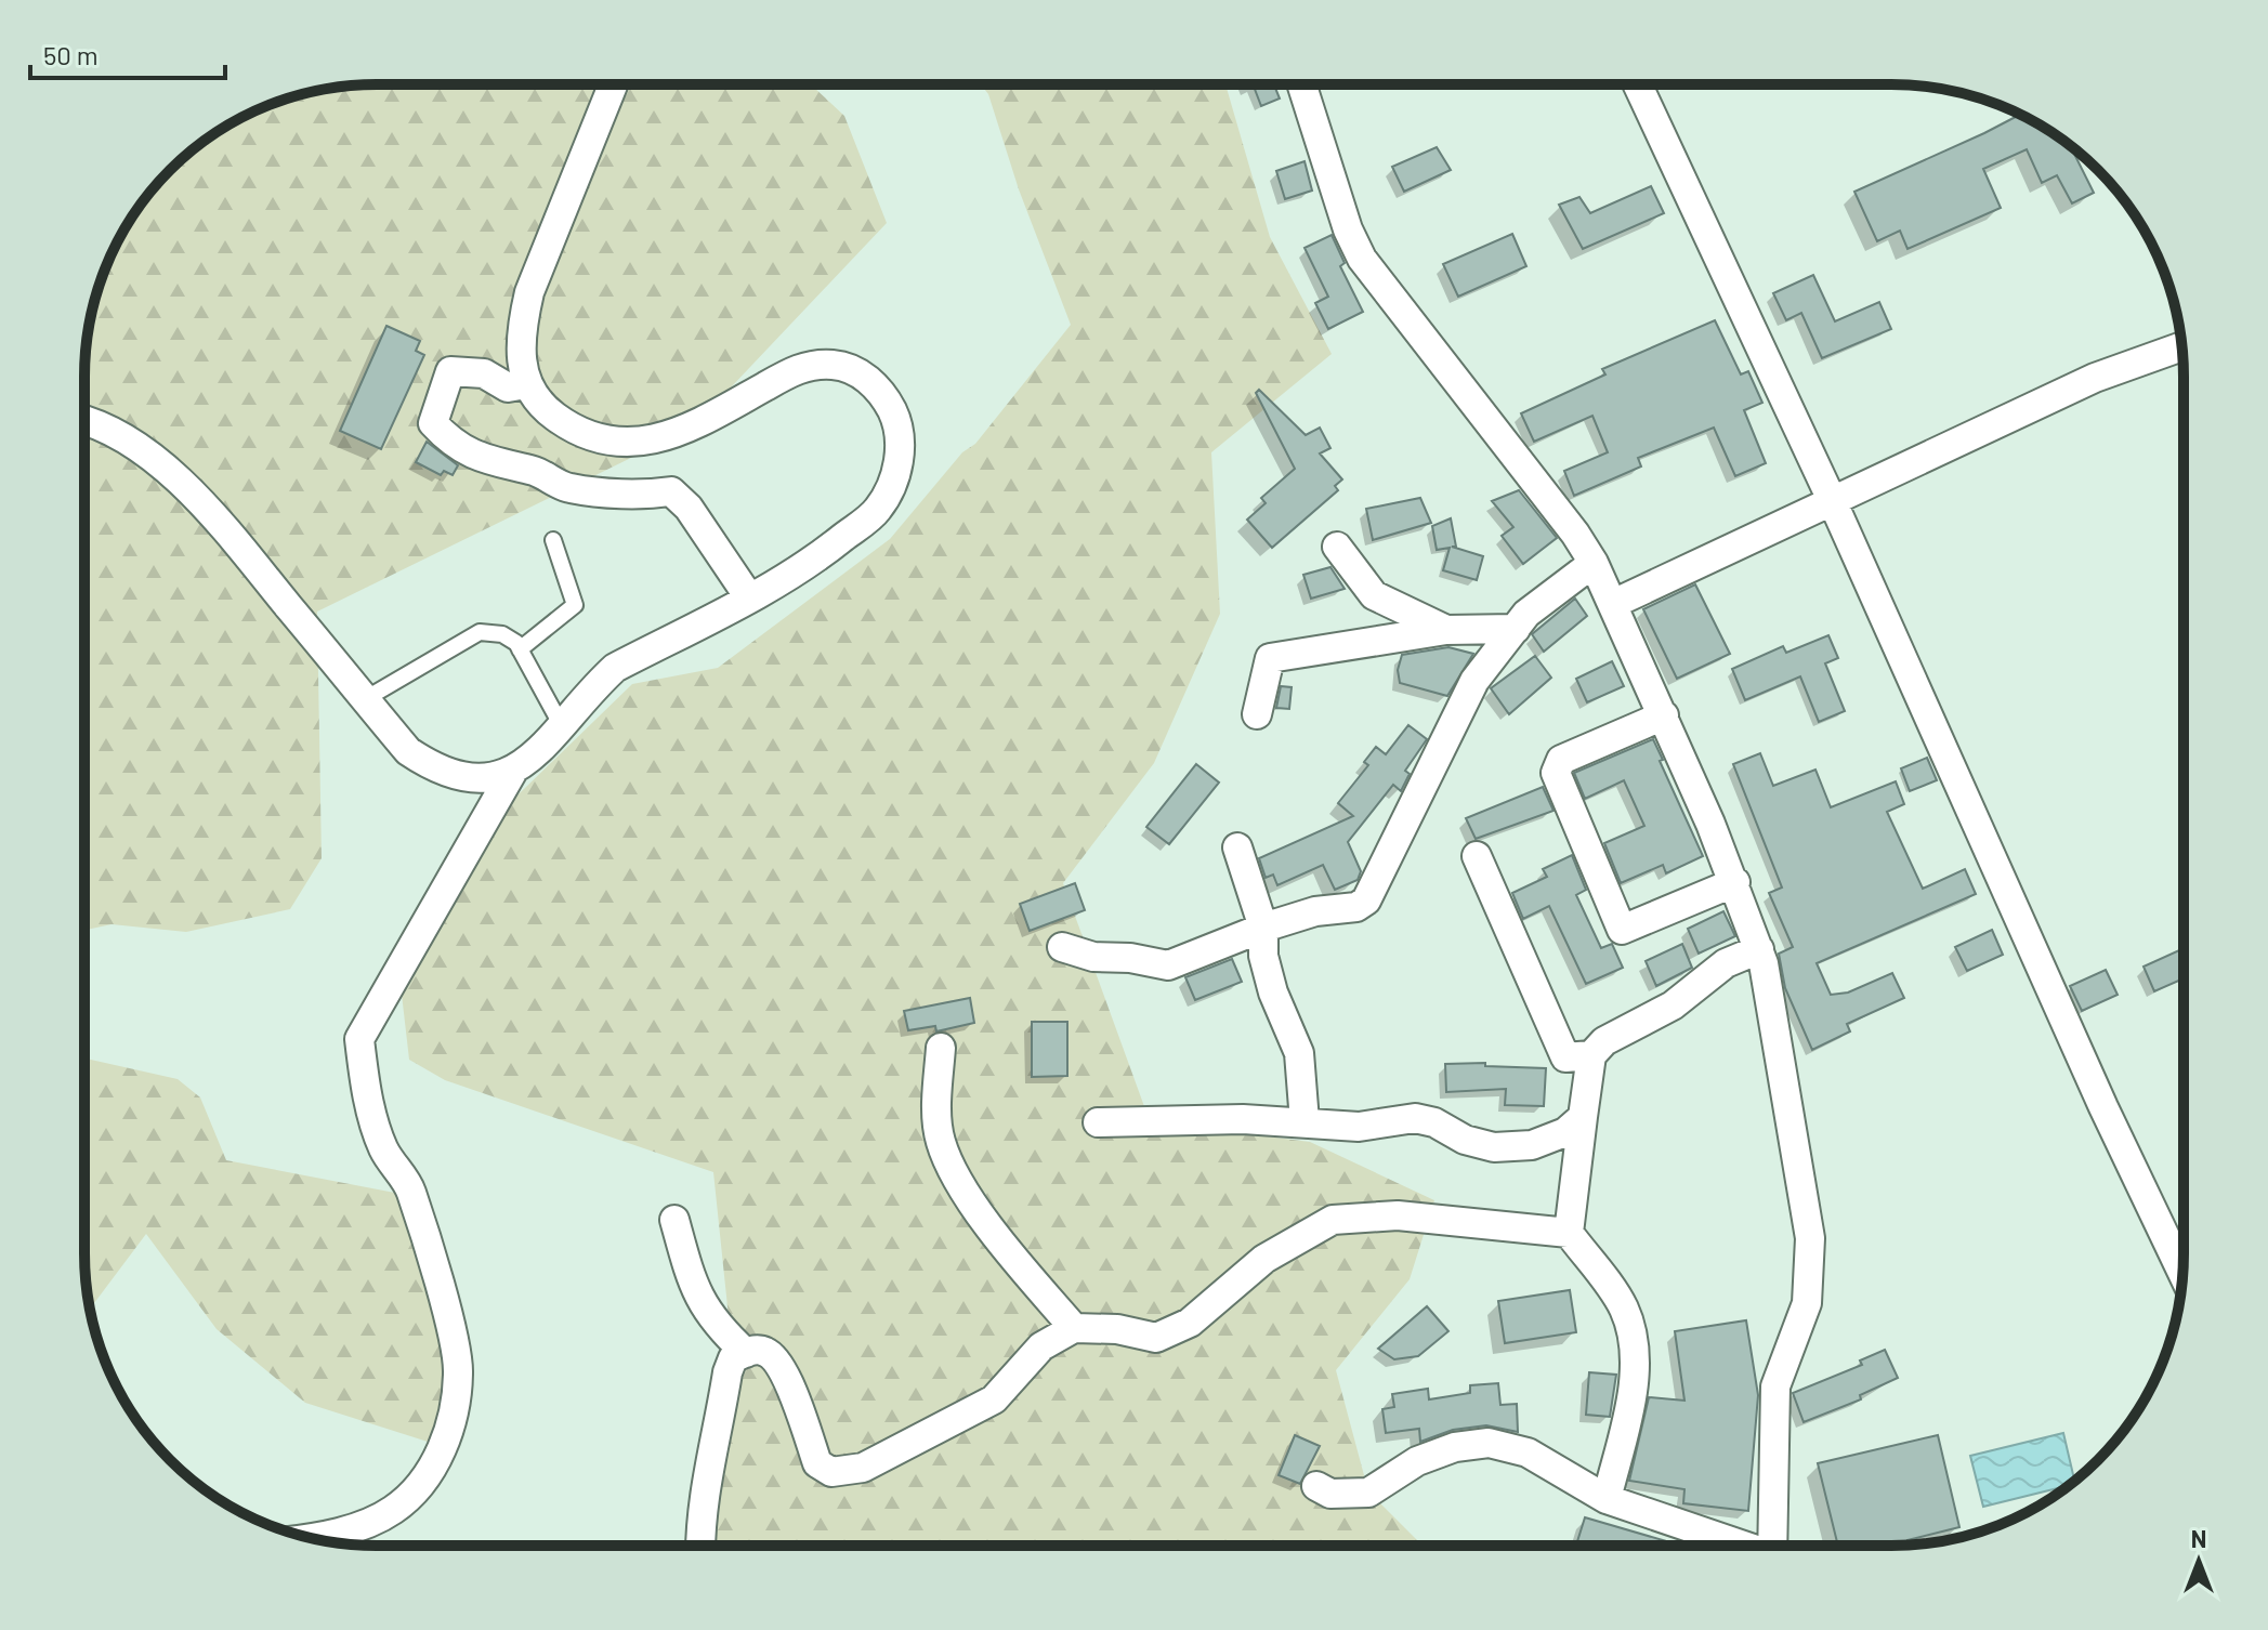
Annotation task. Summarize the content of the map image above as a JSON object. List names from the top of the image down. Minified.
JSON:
{"scale_bar":"50 m","north":"top"}
